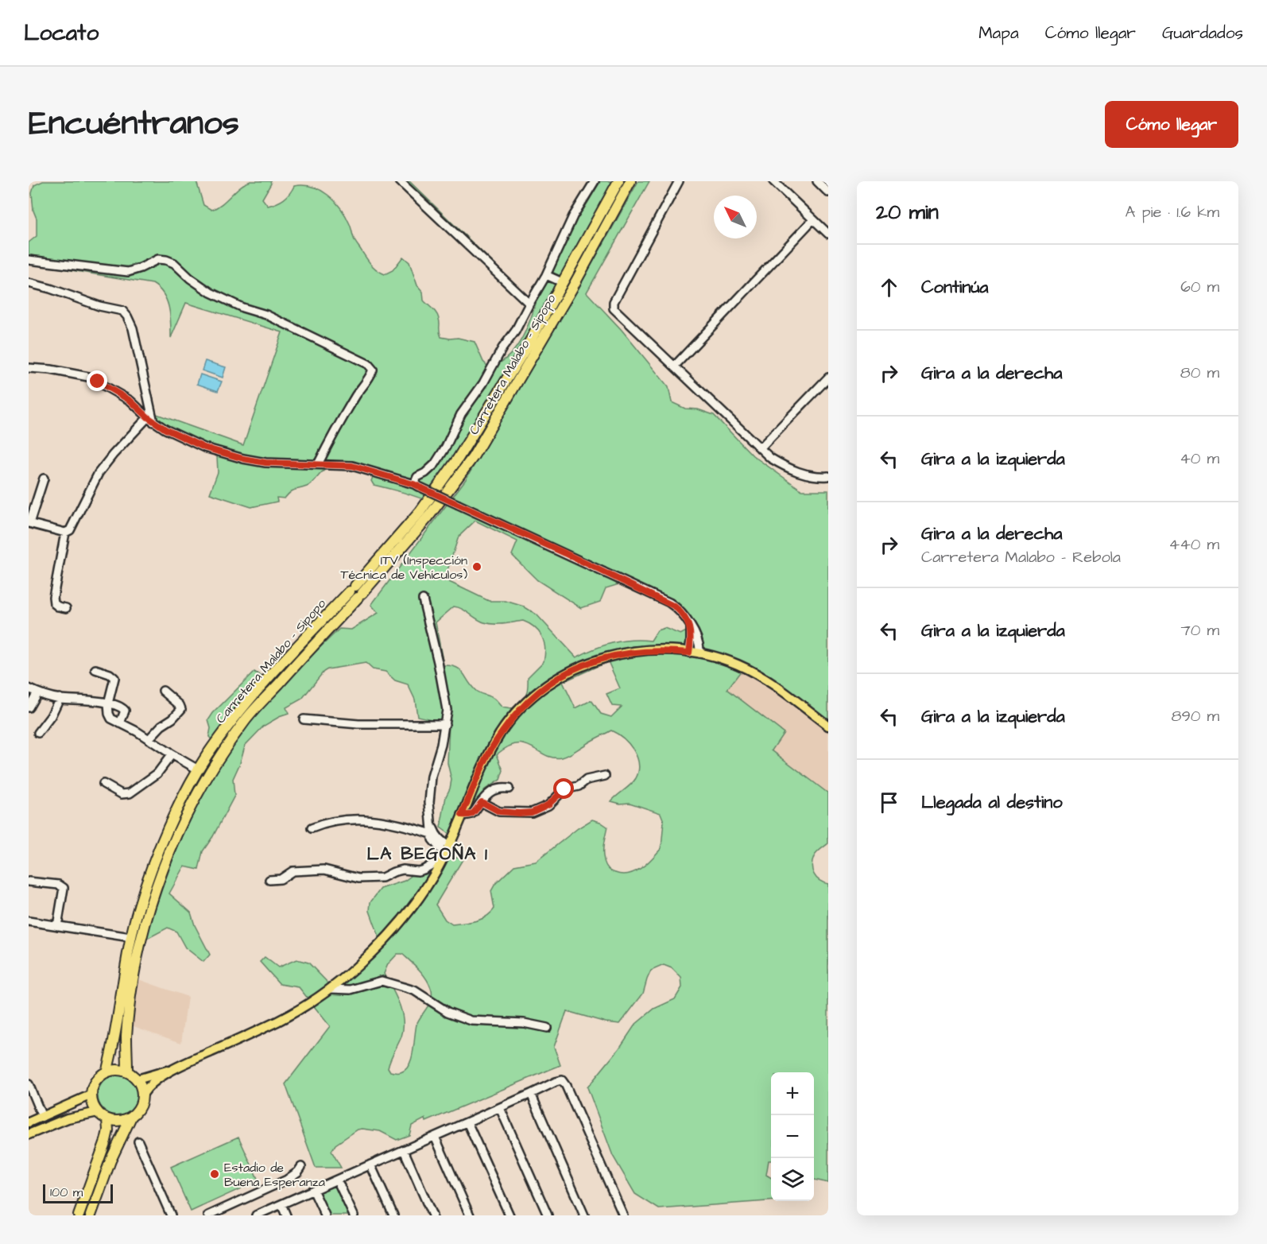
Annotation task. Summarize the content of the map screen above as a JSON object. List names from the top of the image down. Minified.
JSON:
{"streets":{"highway":["Carretera Malabo - Sipopo"]},"districts":["LA BEGOÑA 1"],"places":["ITV (Inspección Técnica de Vehículos)","Estadio de Buena Esperanza"],"scale_bar":"100 m","north":"top left","page":{"header":"Locato","nav":["Mapa","Cómo llegar","Guardados"],"title":"Encuéntranos","buttons":"Cómo llegar","heading":["20 min","A pie · 1.6 km"],"list":[["Continúa","60 m"],["Gira a la derecha","80 m"],["Gira a la izquierda","40 m"],["Gira a la derecha","Carretera Malabo - Rebola","440 m"],["Gira a la izquierda","70 m"],["Gira a la izquierda","890 m"],"Llegada al destino"],"map_buttons":["+","−"],"scale":"100 m"}}
